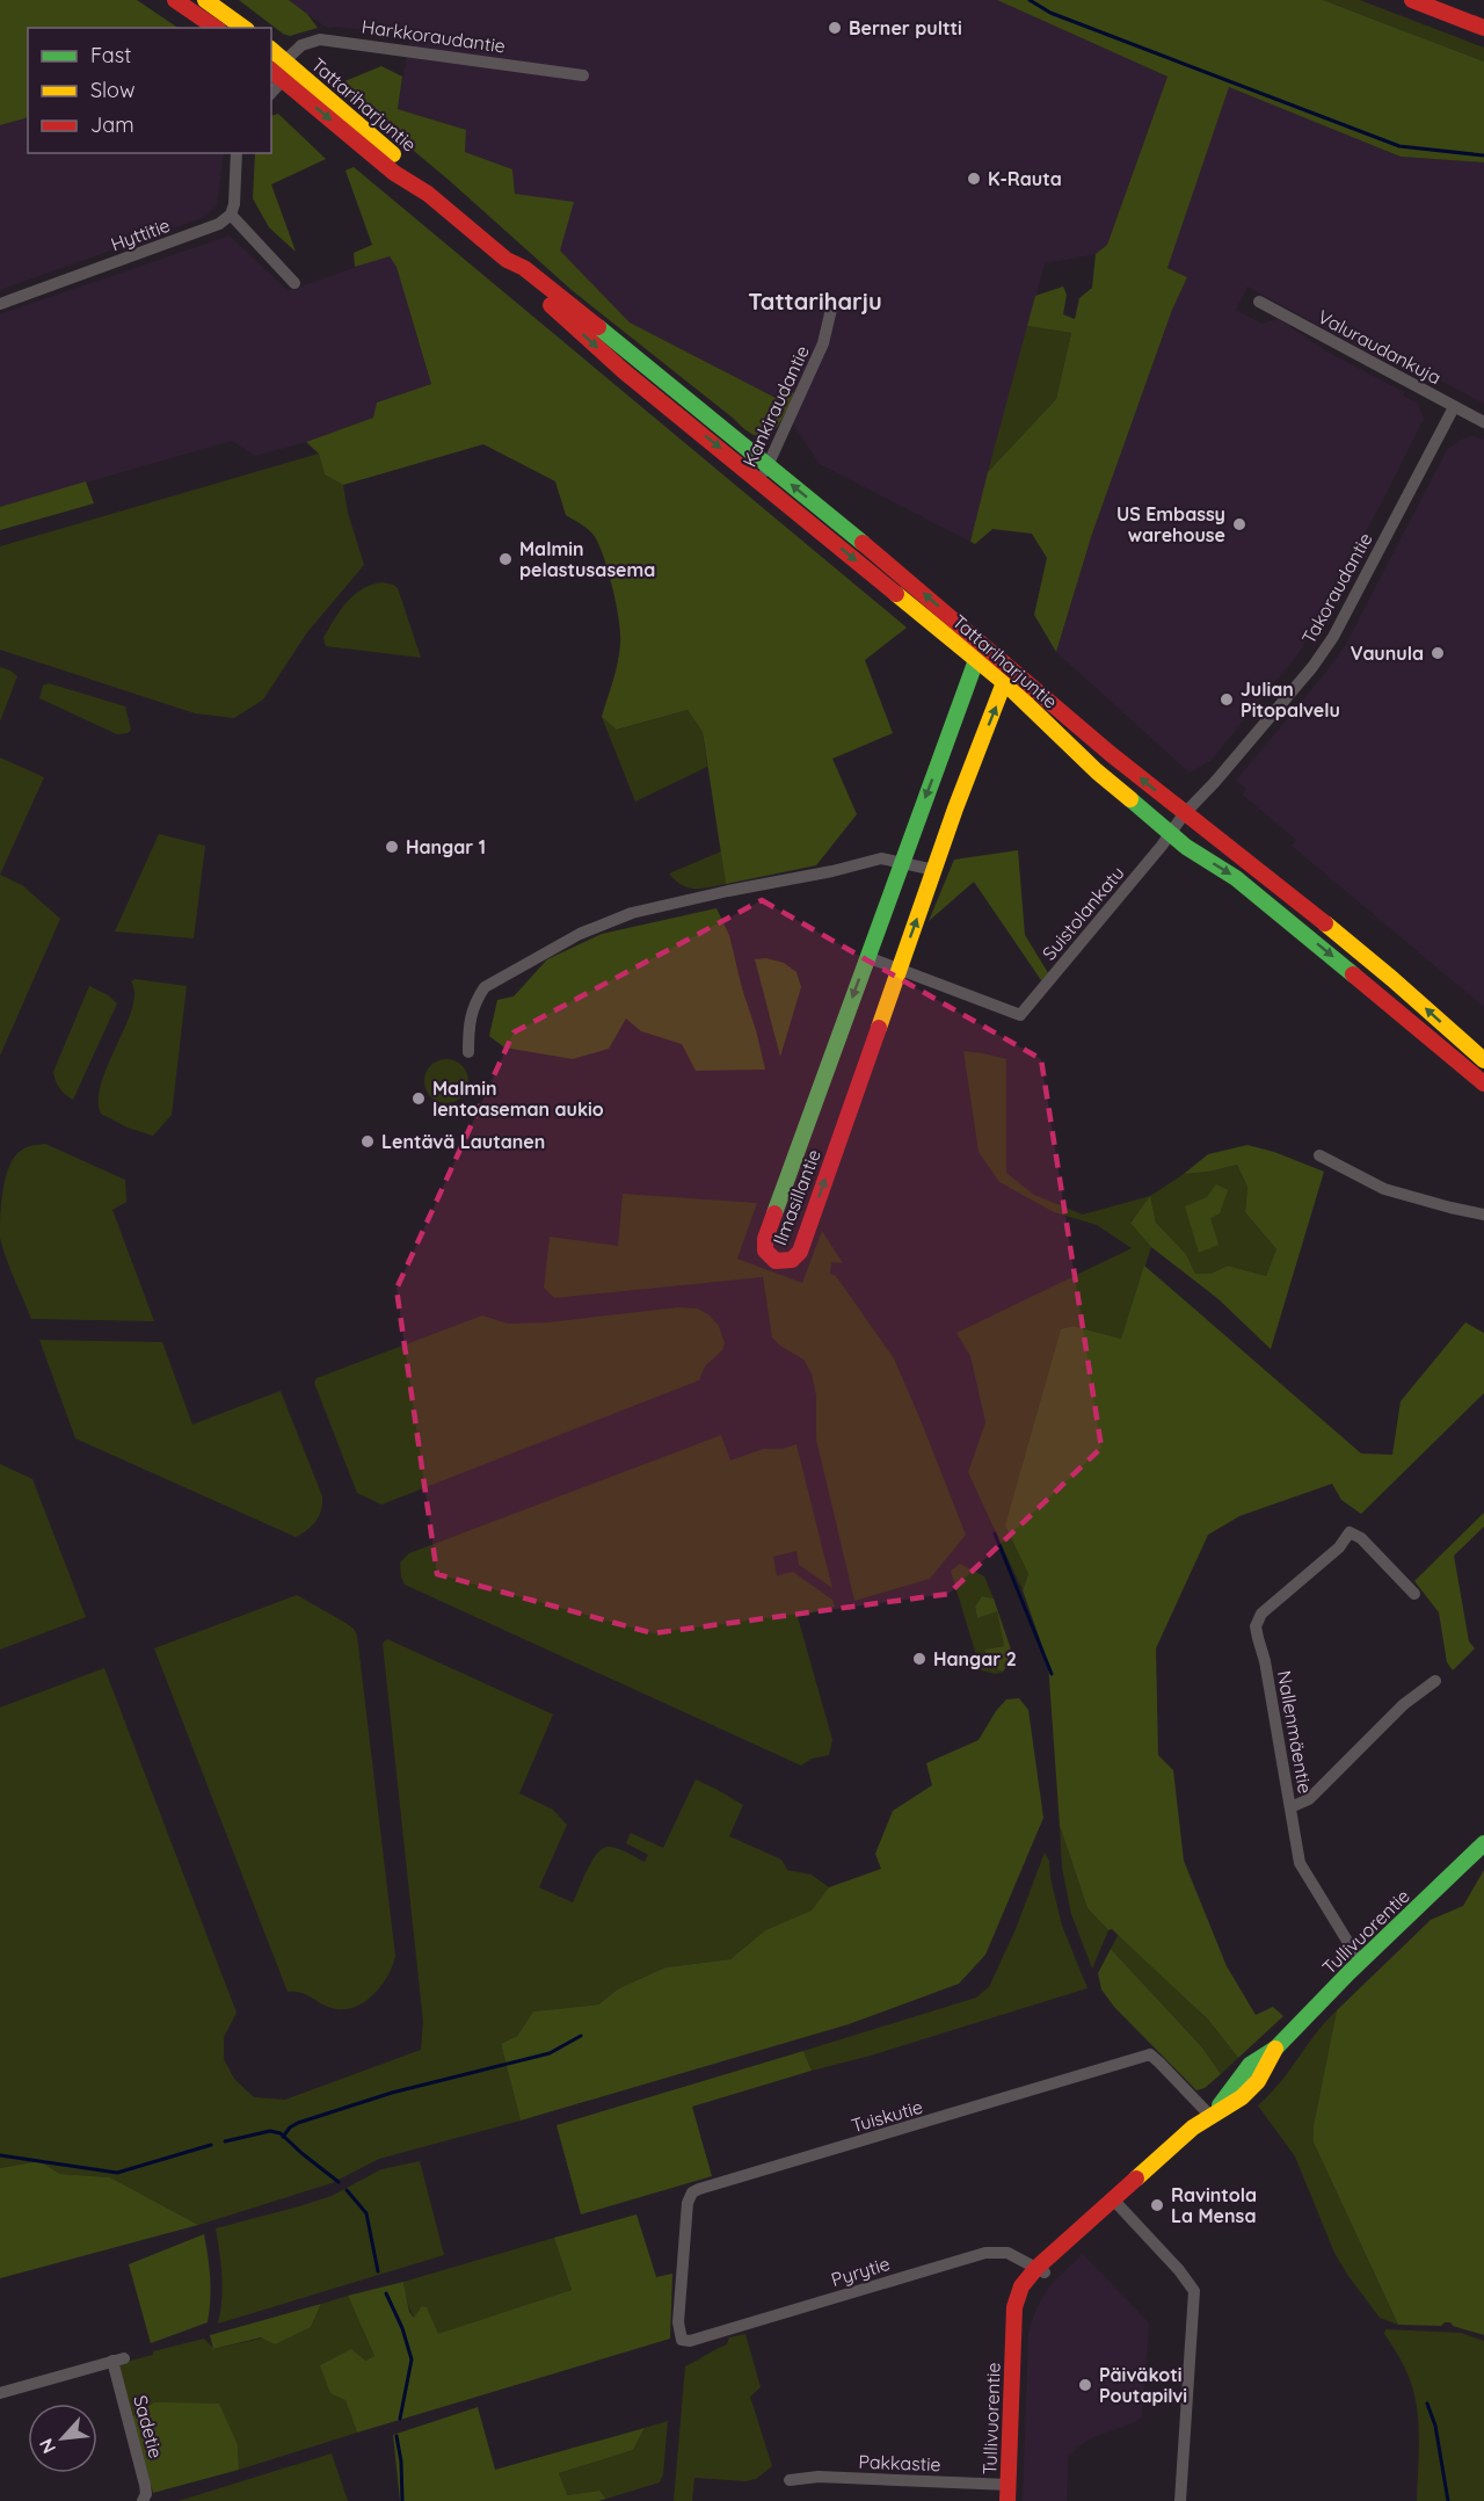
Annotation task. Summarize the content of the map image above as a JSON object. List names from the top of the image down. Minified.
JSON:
{"streets":{"main road":["Tattariharjuntie","Ilmasillantie","Tullivuorentie"],"street":["Harkkoraudantie","Hyttitie","Valuraudankuja","Kankiraudantie","Takoraudantie","Suistolankatu","Nallenmäentie","Tuiskutie","Pyrytie","Sadetie","Pakkastie"]},"crossings":[["Harkkoraudantie","Tattariharjuntie"],["Tattariharjuntie","Kankiraudantie"],["Tattariharjuntie","Takoraudantie"],["Tattariharjuntie","Suistolankatu"],["Tattariharjuntie","Ilmasillantie"],["Valuraudankuja","Takoraudantie"],["Takoraudantie","Suistolankatu"],["Suistolankatu","Ilmasillantie"],["Nallenmäentie","Tullivuorentie"],["Tullivuorentie","Tuiskutie"],["Tullivuorentie","Pyrytie"],["Tullivuorentie","Pakkastie"],["Tuiskutie","Pyrytie"]],"districts":["Tattariharju"],"places":["Berner pultti","K-Rauta","US Embassy warehouse","Malmin pelastusasema","Vaunula","Julian Pitopalvelu","Hangar 1","Malmin lentoaseman aukio","Lentävä Lautanen","Hangar 2","Ravintola La Mensa","Päiväkoti Poutapilvi"],"legend":["Fast","Slow","Jam"],"north":"bottom left"}
